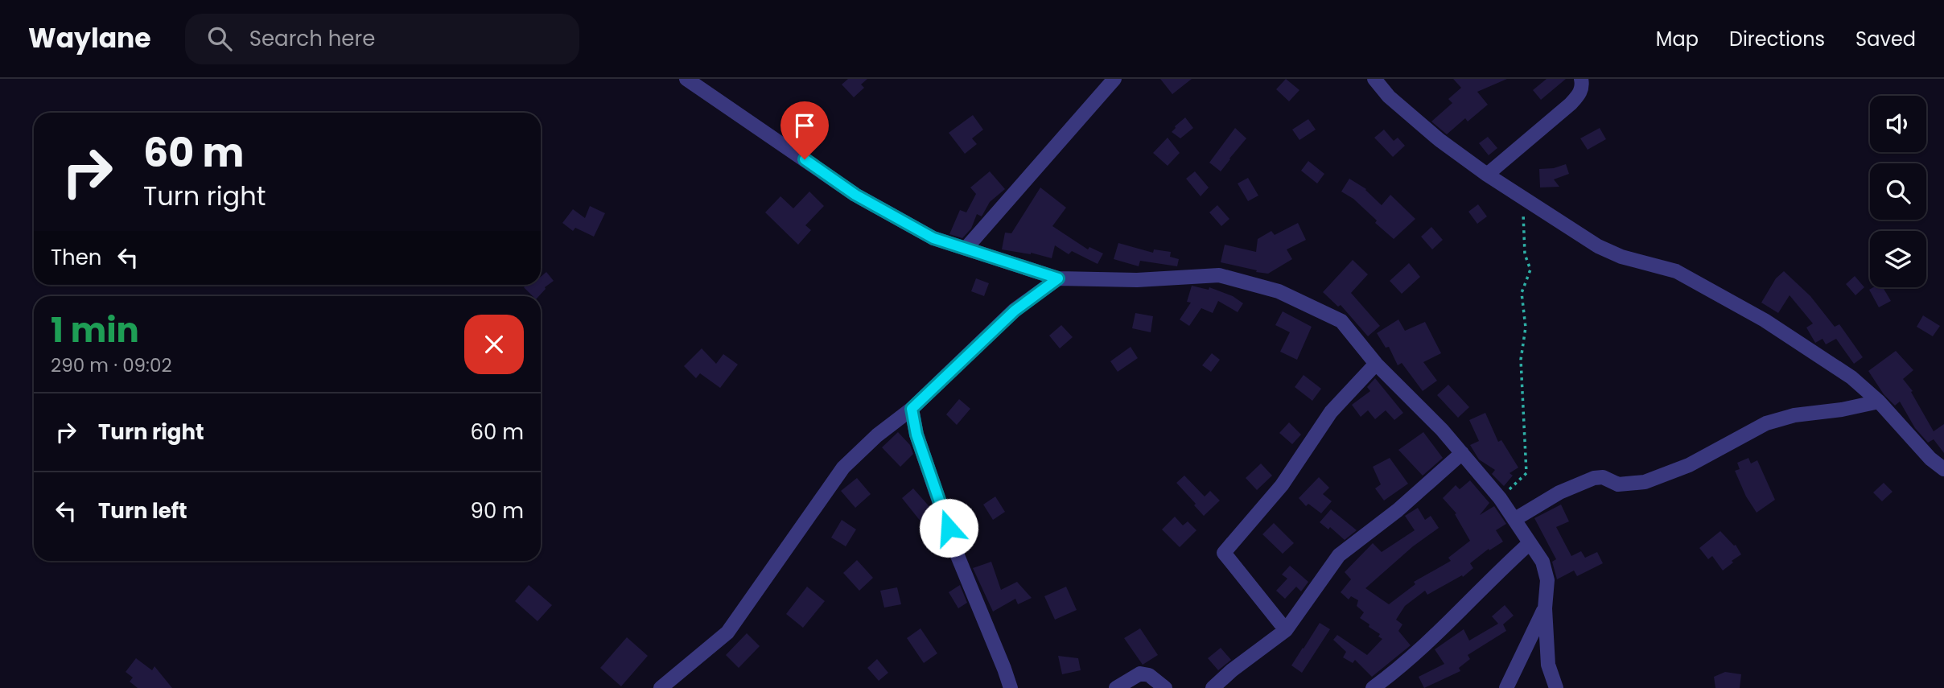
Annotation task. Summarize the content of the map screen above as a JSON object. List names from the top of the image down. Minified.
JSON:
{"page":{"header":"Waylane","search":"Search here","nav":["Map","Directions","Saved"],"turn":["60 m","Turn right"],"then":"Then","heading":["1 min","290 m · 09:02"],"list":[{"name":"Turn right","value":"60 m"},{"name":"Turn left","value":"90 m"}]}}
